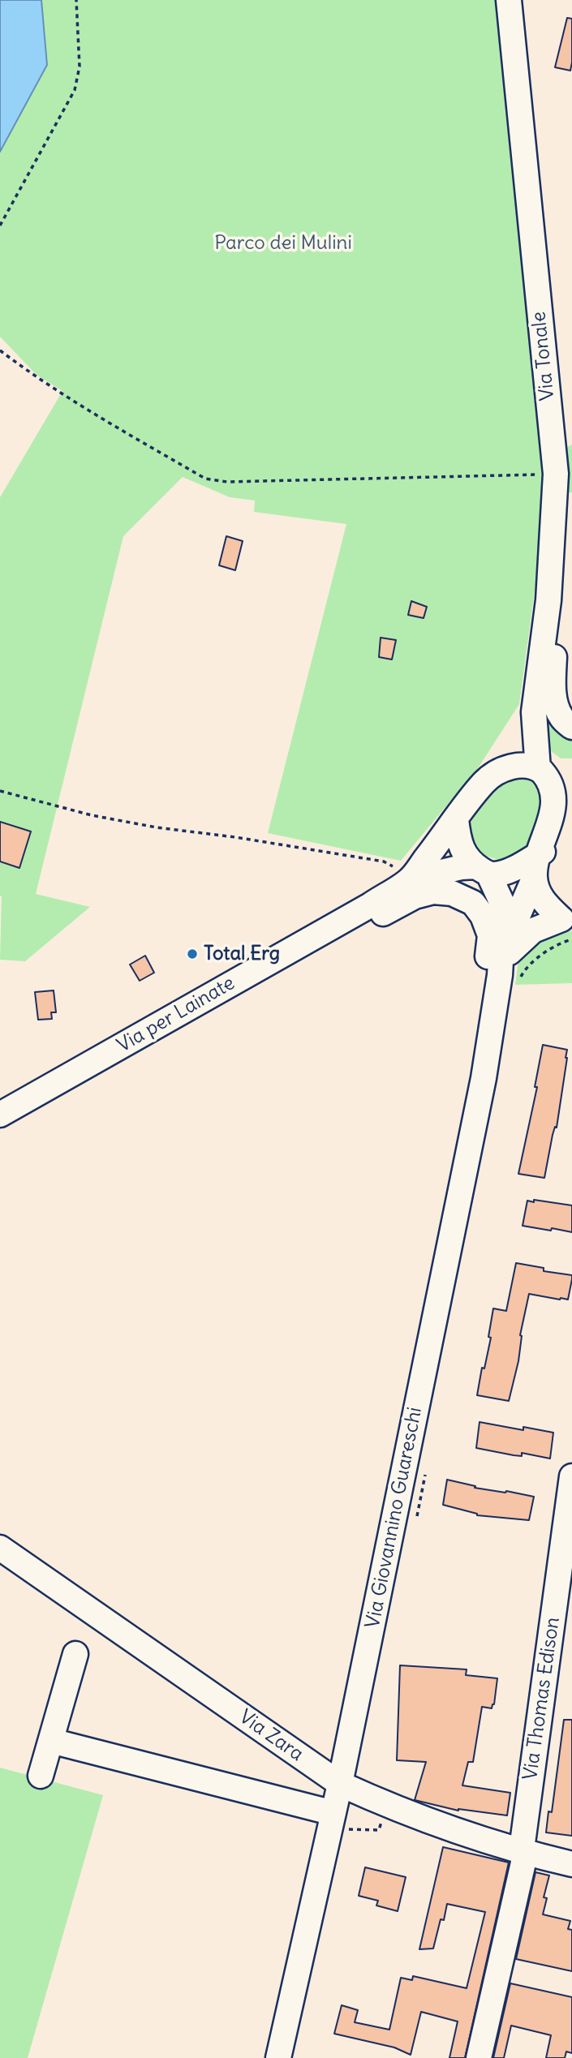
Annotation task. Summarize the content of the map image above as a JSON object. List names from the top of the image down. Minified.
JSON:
{"streets":{"street":["Via Tonale","Via per Lainate","Via Giovannino Guareschi","Via Thomas Edison","Via Zara"]},"crossings":[["Via Giovannino Guareschi","Via Zara"],["Via Thomas Edison","Via Zara"]],"parks":["Parco dei Mulini"],"places":["Total Erg"]}
